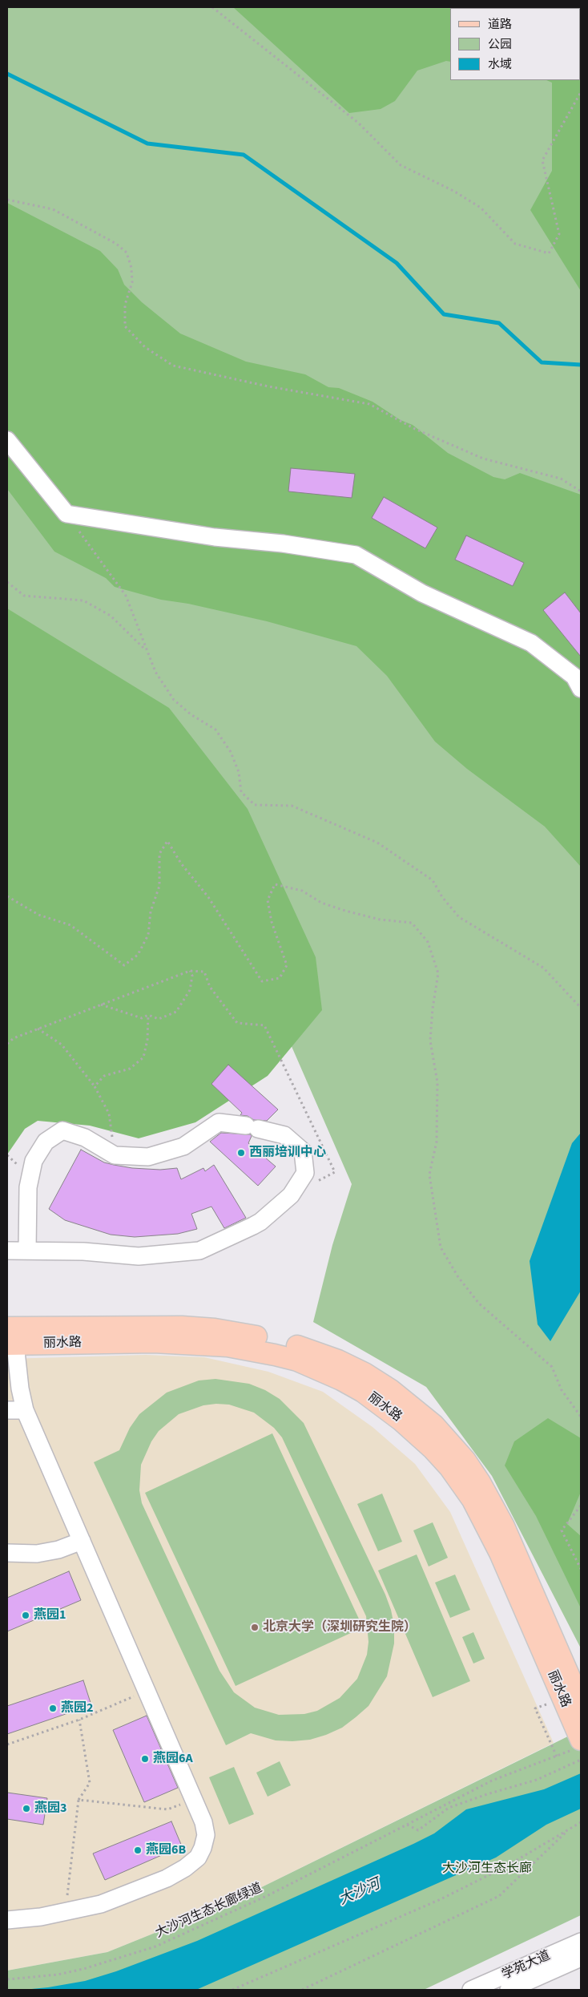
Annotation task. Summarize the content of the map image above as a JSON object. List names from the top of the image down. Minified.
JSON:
{"streets":{"main road":["丽水路"],"street":["学苑大道"],"path":["大沙河生态长廊绿道"]},"crossings":[["丽水路","大沙河生态长廊绿道"]],"water":["大沙河"],"parks":["大沙河生态长廊"],"places":["西丽培训中心","燕园1","北京大学（深圳研究生院）","燕园2","燕园6A","燕园3","燕园6B"],"legend":["道路","公园","水域"]}
